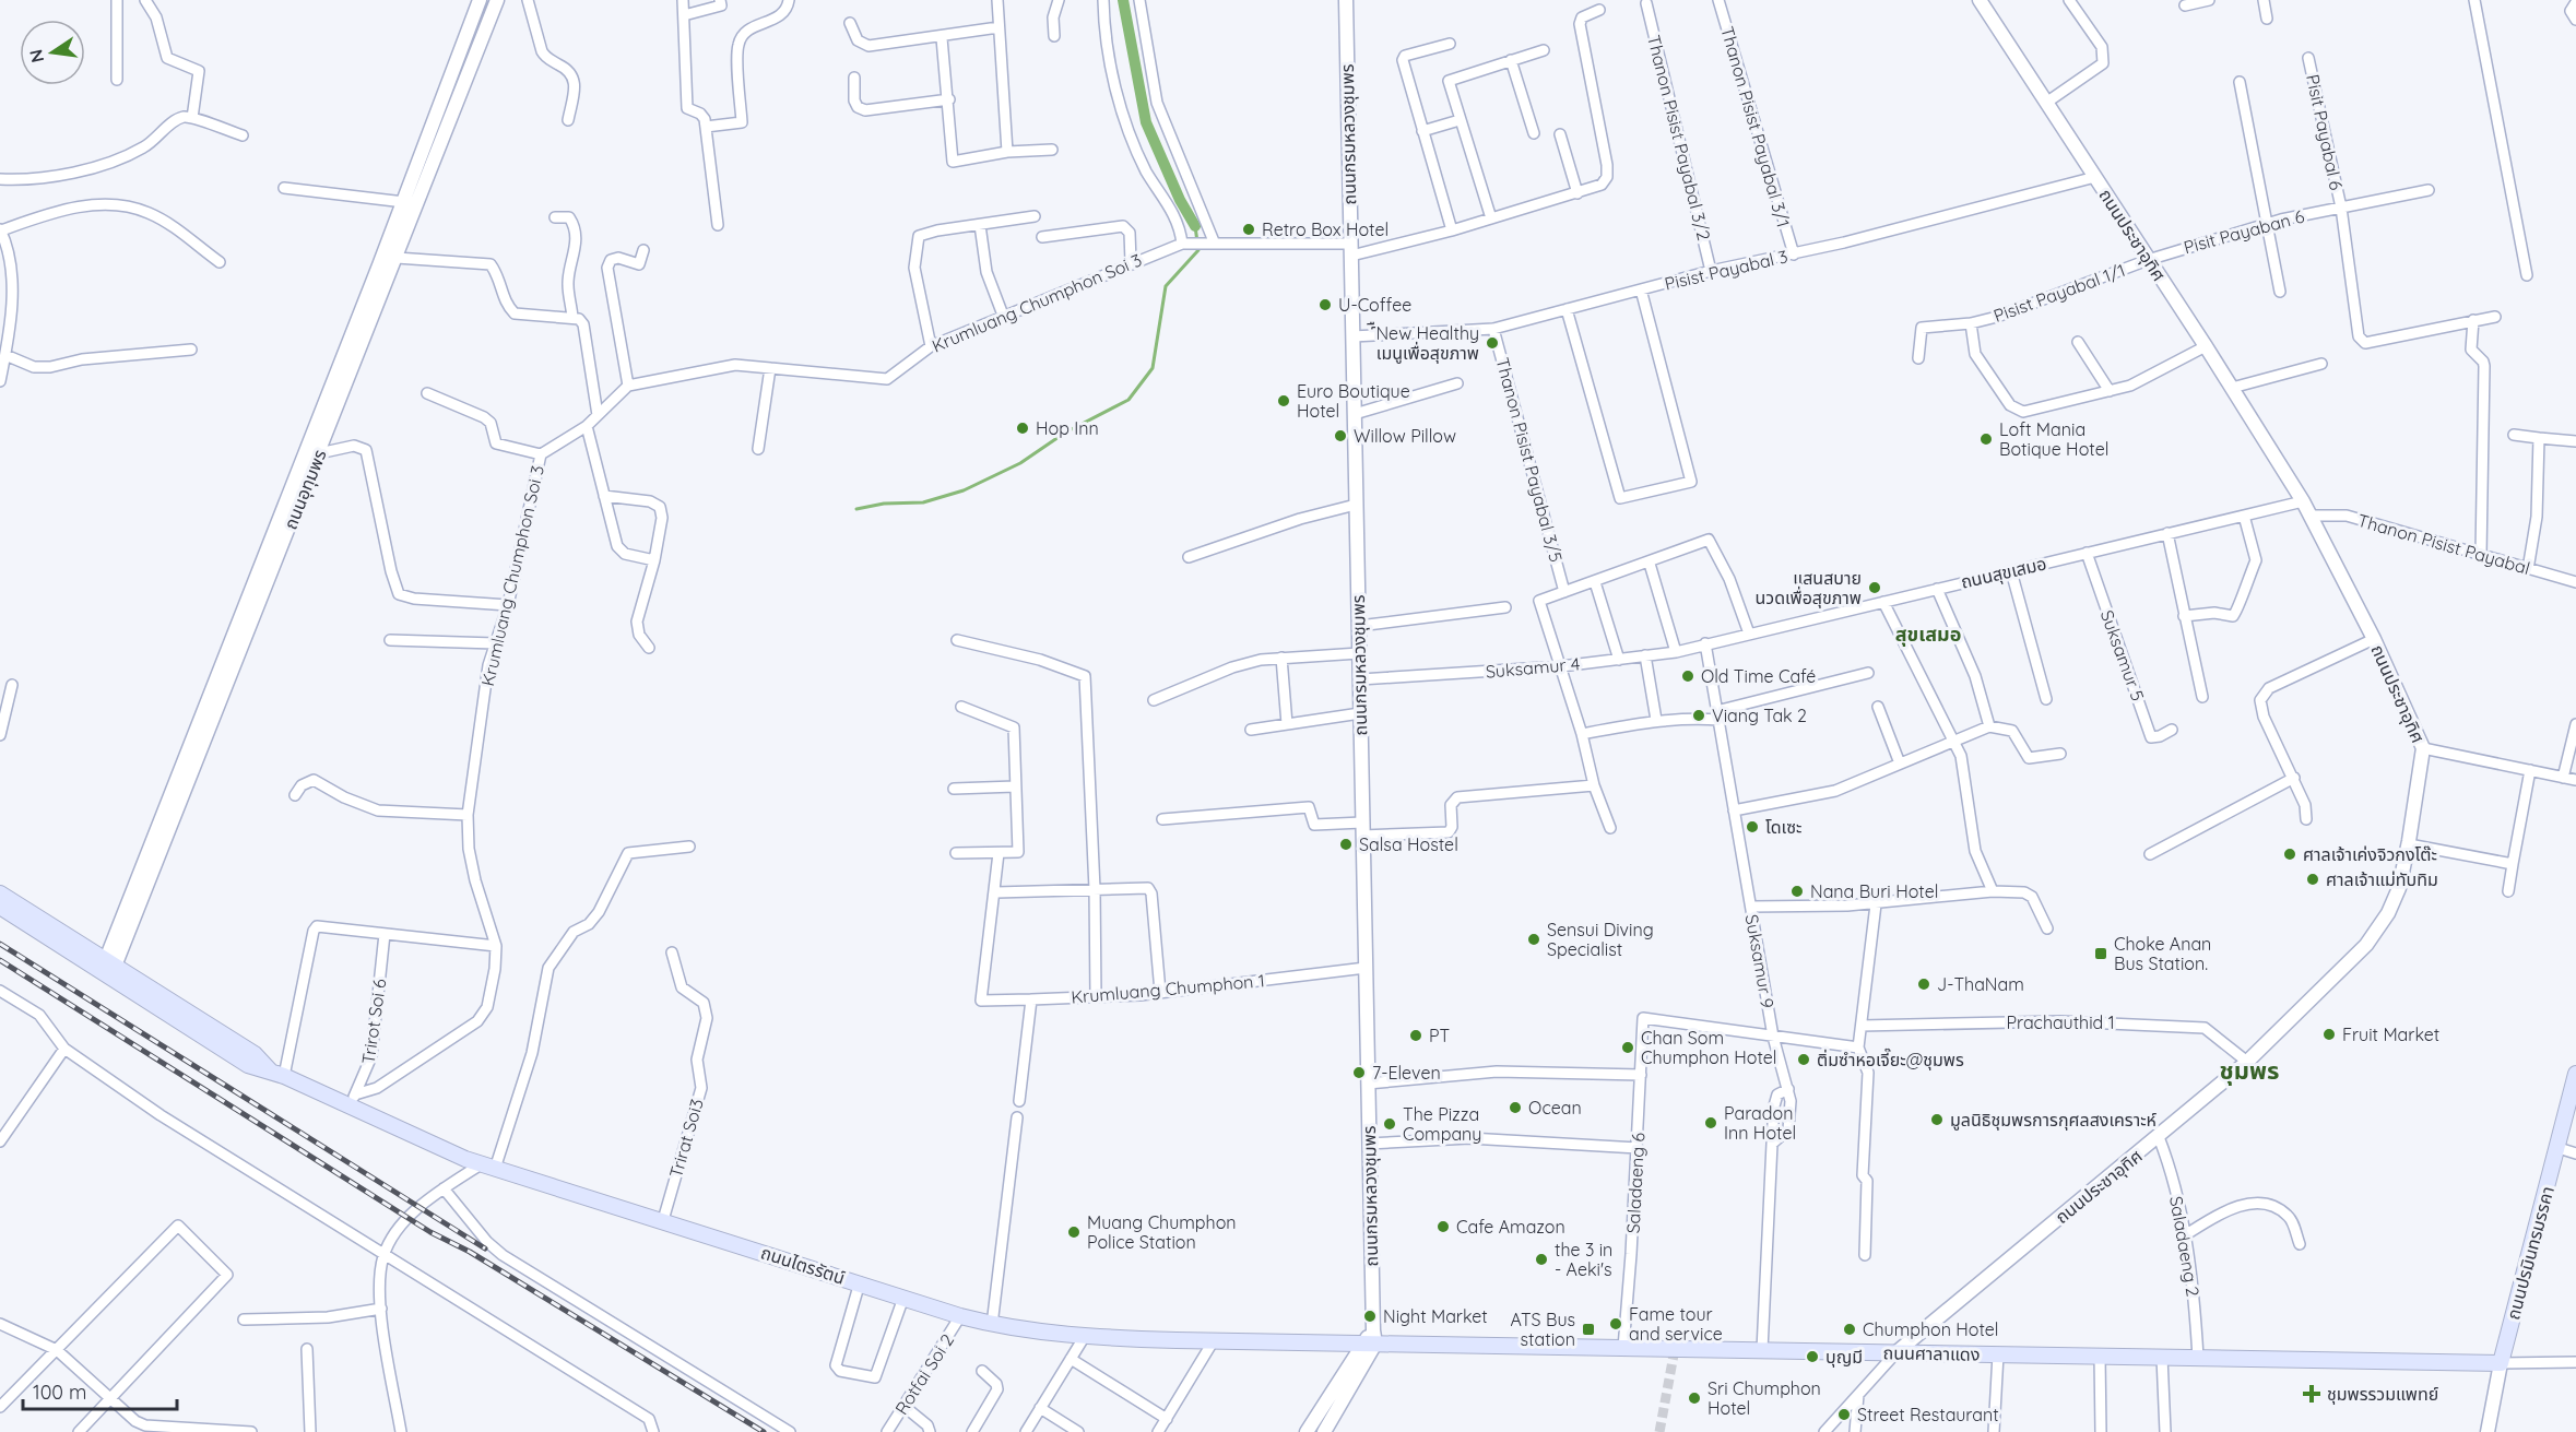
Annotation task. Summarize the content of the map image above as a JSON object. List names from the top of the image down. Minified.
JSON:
{"streets":{"main road":["ถนนปรมินทรมรรคา","ถนนไตรรัตน์","ถนนศาลาแดง"],"street":["Thanon Pisist Payabal 3/1","Pisit Payabal 6","ถนนกรมหลวงชุมพร","Thanon Pisist Payabal 3/2","Pisit Payaban 6","ถนนประชาอุทิศ","Pisist Payabal 3","Pisist Payabal 1/1","Krumluang Chumphon Soi 3","Thanon Pisist Payabal 3/5","ถนนอุทุมพร","Thanon Pisist Payabal","ถนนสุขเสมอ","Suksamur 5","Suksamur 4","Suksamur 9","Krumluang Chumphon 1","Trirot Soi 6","Prachauthid 1","Trirat Soi3","Saladaeng 6","Saladaeng 2","Rotfai Soi 2"]},"crossings":[["Thanon Pisist Payabal 3/1","Pisist Payabal 3"],["Pisit Payabal 6","Pisit Payaban 6"],["ถนนกรมหลวงชุมพร","Pisist Payabal 3"],["ถนนกรมหลวงชุมพร","Krumluang Chumphon Soi 3"],["ถนนกรมหลวงชุมพร","Suksamur 4"],["ถนนกรมหลวงชุมพร","Krumluang Chumphon 1"],["ถนนกรมหลวงชุมพร","ถนนไตรรัตน์"],["ถนนกรมหลวงชุมพร","ถนนศาลาแดง"],["Thanon Pisist Payabal 3/2","Pisist Payabal 3"],["Pisit Payaban 6","ถนนประชาอุทิศ"],["Pisit Payaban 6","Pisist Payabal 1/1"],["ถนนประชาอุทิศ","Pisist Payabal 3"],["ถนนประชาอุทิศ","Pisist Payabal 1/1"],["ถนนประชาอุทิศ","Thanon Pisist Payabal"],["ถนนประชาอุทิศ","ถนนสุขเสมอ"],["ถนนประชาอุทิศ","Prachauthid 1"],["ถนนประชาอุทิศ","Saladaeng 2"],["ถนนประชาอุทิศ","ถนนศาลาแดง"],["Pisist Payabal 3","Thanon Pisist Payabal 3/5"],["Krumluang Chumphon Soi 3","Trirot Soi 6"],["Krumluang Chumphon Soi 3","ถนนไตรรัตน์"],["ถนนอุทุมพร","ถนนไตรรัตน์"],["ถนนสุขเสมอ","Suksamur 5"],["ถนนสุขเสมอ","Suksamur 4"],["ถนนสุขเสมอ","Suksamur 9"],["Suksamur 4","Suksamur 9"],["Suksamur 9","Saladaeng 6"],["Trirot Soi 6","ถนนไตรรัตน์"],["Trirat Soi3","ถนนไตรรัตน์"],["Saladaeng 6","ถนนศาลาแดง"],["Saladaeng 2","ถนนศาลาแดง"],["ถนนปรมินทรมรรคา","ถนนศาลาแดง"],["ถนนไตรรัตน์","ถนนศาลาแดง"],["ถนนไตรรัตน์","Rotfai Soi 2"]],"districts":["สุขเสมอ","ชุมพร"],"places":{"other":["Retro Box Hotel","U-Coffee","์ืNew Healthy เมนูเพื่อสุขภาพ","Euro Boutique Hotel","Hop Inn","Willow Pillow","Loft Mania Botique Hotel","แสนสบาย นวดเพื่อสุขภาพ","Old Time Café","Viang Tak 2","โดเซะ","Salsa Hostel","ศาลเจ้าเค่งจิวกงโต๊ะ","ศาลเจ้าแม่ทับทิม","Nana Buri Hotel","Sensui Diving Specialist","J-ThaNam","Fruit Market","PT","Chan Som Chumphon Hotel","ติ่มซำหอเจี๊ยะ@ชุมพร","7-Eleven","Ocean","มูลนิธิชุมพรการกุศลสงเคราะห์","Paradon Inn Hotel","The Pizza Company","Cafe Amazon","Muang Chumphon Police Station","the 3 in - Aeki's","Night Market","Fame tour and service","Chumphon Hotel","บุญมี","Sri Chumphon Hotel","Street Restaurant"],"transit":["Choke Anan Bus Station.","ATS Bus station"],"health":["ชุมพรรวมแพทย์"]},"scale_bar":"100 m","north":"left"}
